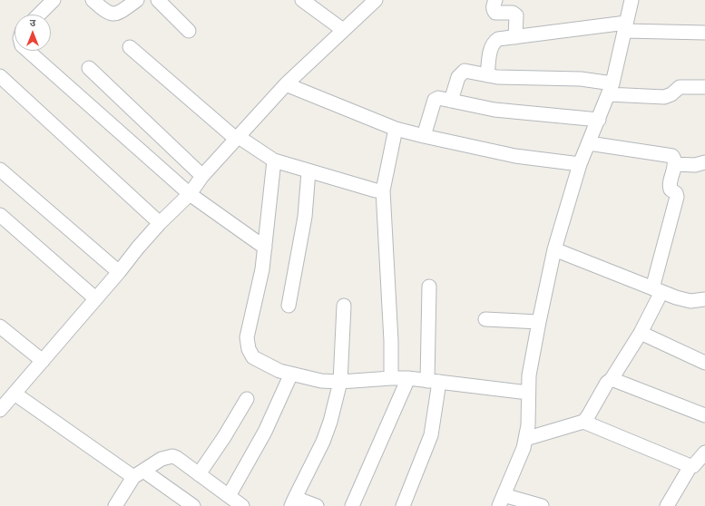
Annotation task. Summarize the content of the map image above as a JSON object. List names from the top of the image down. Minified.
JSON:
{"north":"top"}
